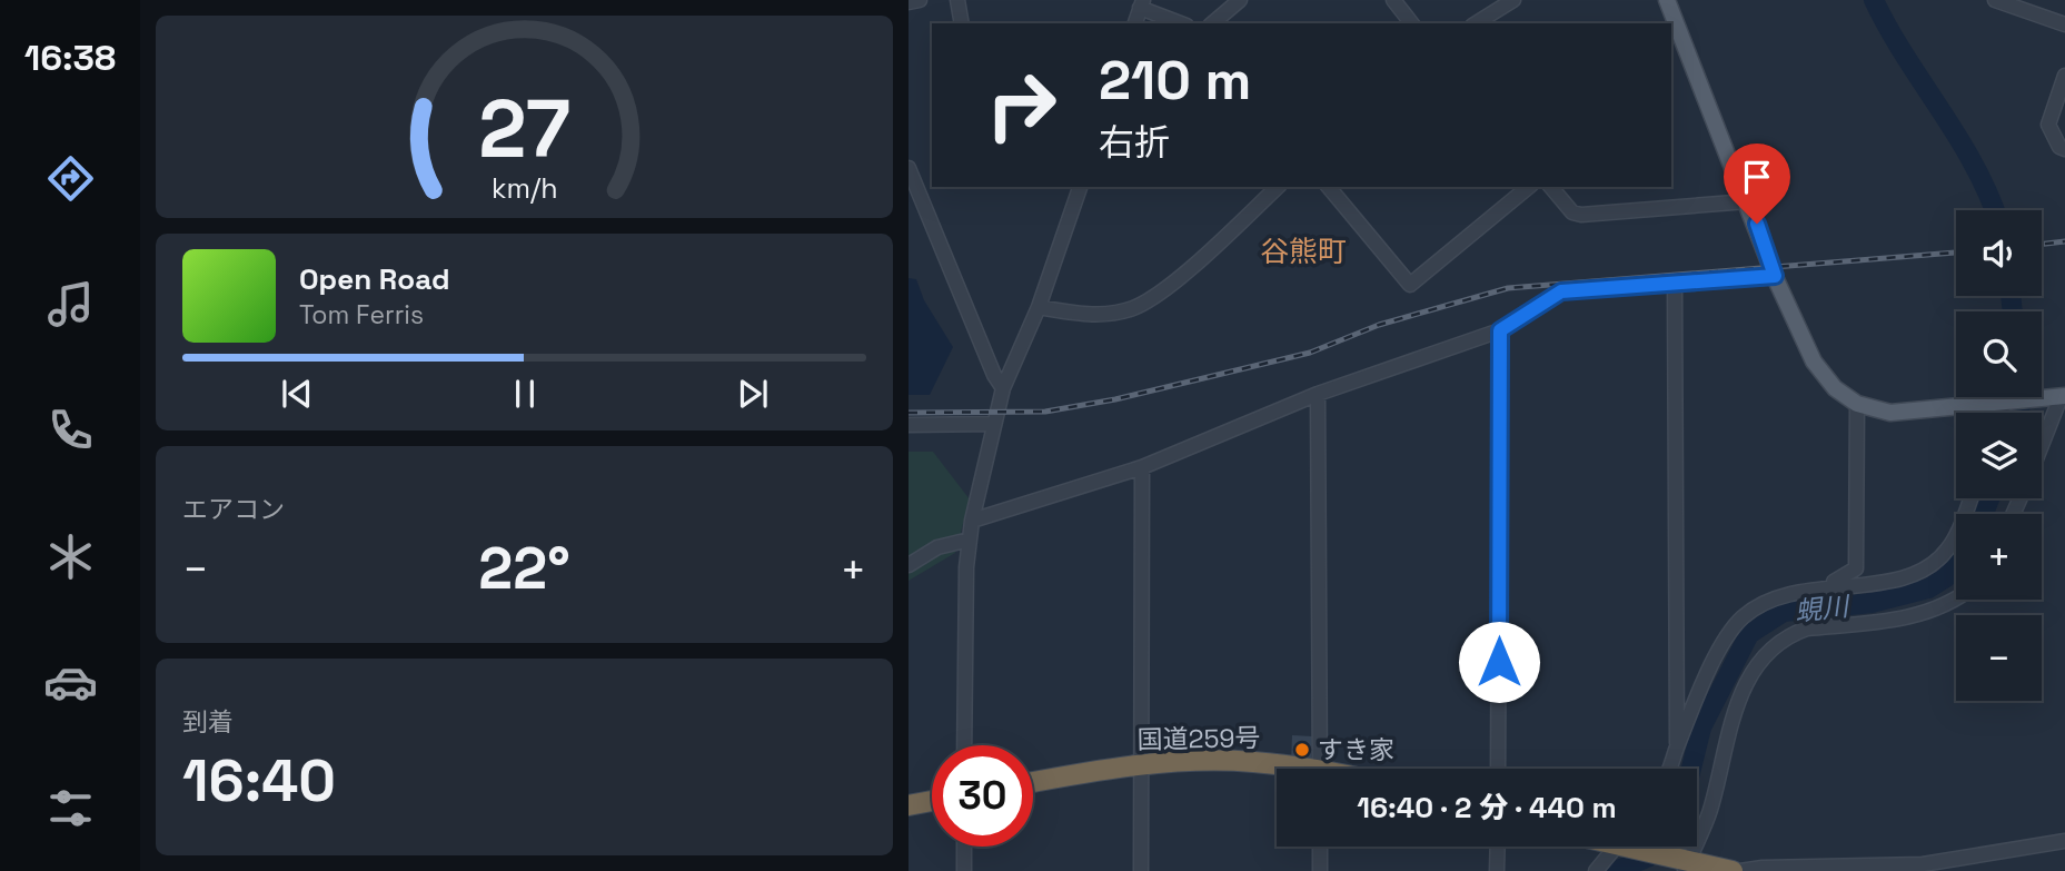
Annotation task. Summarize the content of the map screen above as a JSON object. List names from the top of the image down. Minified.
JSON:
{"streets":{"highway":["国道259号"]},"districts":["谷熊町"],"water":["蜆川"],"places":["すき家"],"page":{"tabs":"16:38","turn":["210 m","右折"],"map_buttons":["+","−"],"song":["Open Road","Tom Ferris"],"tile":["エアコン",["到着","16:40"]],"heat":["−","22°","+"],"limit":"30","trip":"16:40 · 2 分 · 440 m","gauge":["27","km/h"]}}
